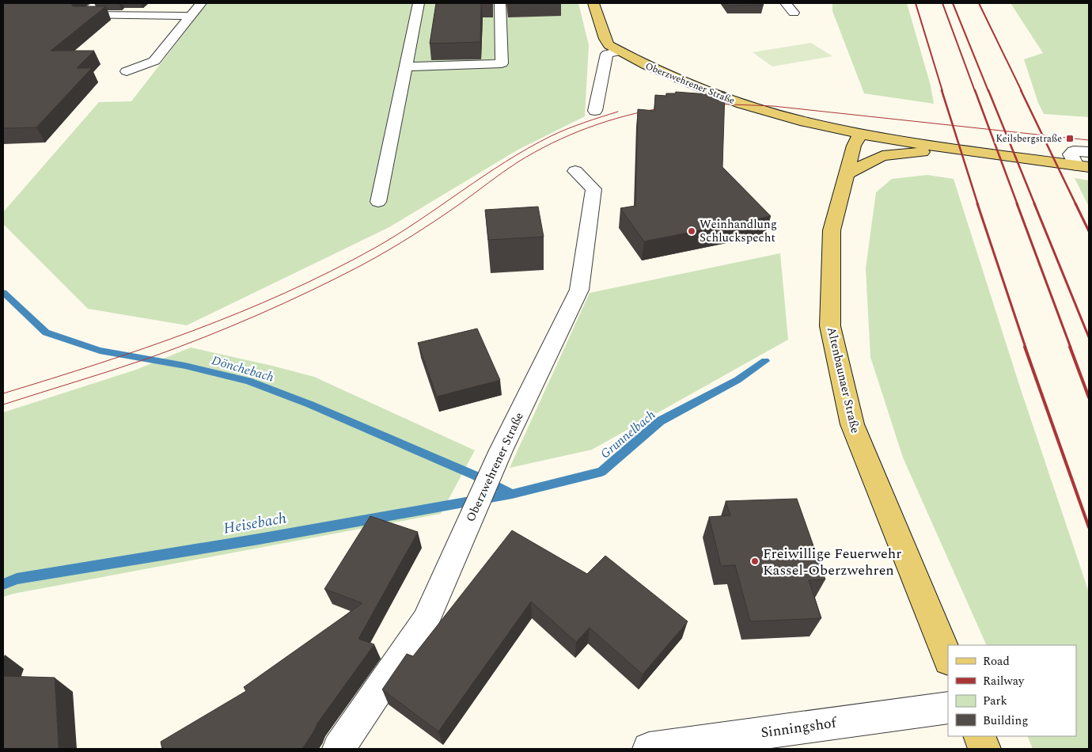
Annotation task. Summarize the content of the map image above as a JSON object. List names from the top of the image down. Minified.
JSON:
{"streets":{"main road":["Oberzwehrener Straße","Altenbaunaer Straße"],"street":["Sinningshof"]},"crossings":[["Oberzwehrener Straße","Altenbaunaer Straße"]],"water":["Dönchebach","Grunnelbach","Heisebach"],"places":{"transit":["Keilsbergstraße"],"other":["Weinhandlung Schluckspecht","Freiwillige Feuerwehr Kassel-Oberzwehren"]},"legend":["Road","Railway","Park","Building"]}
